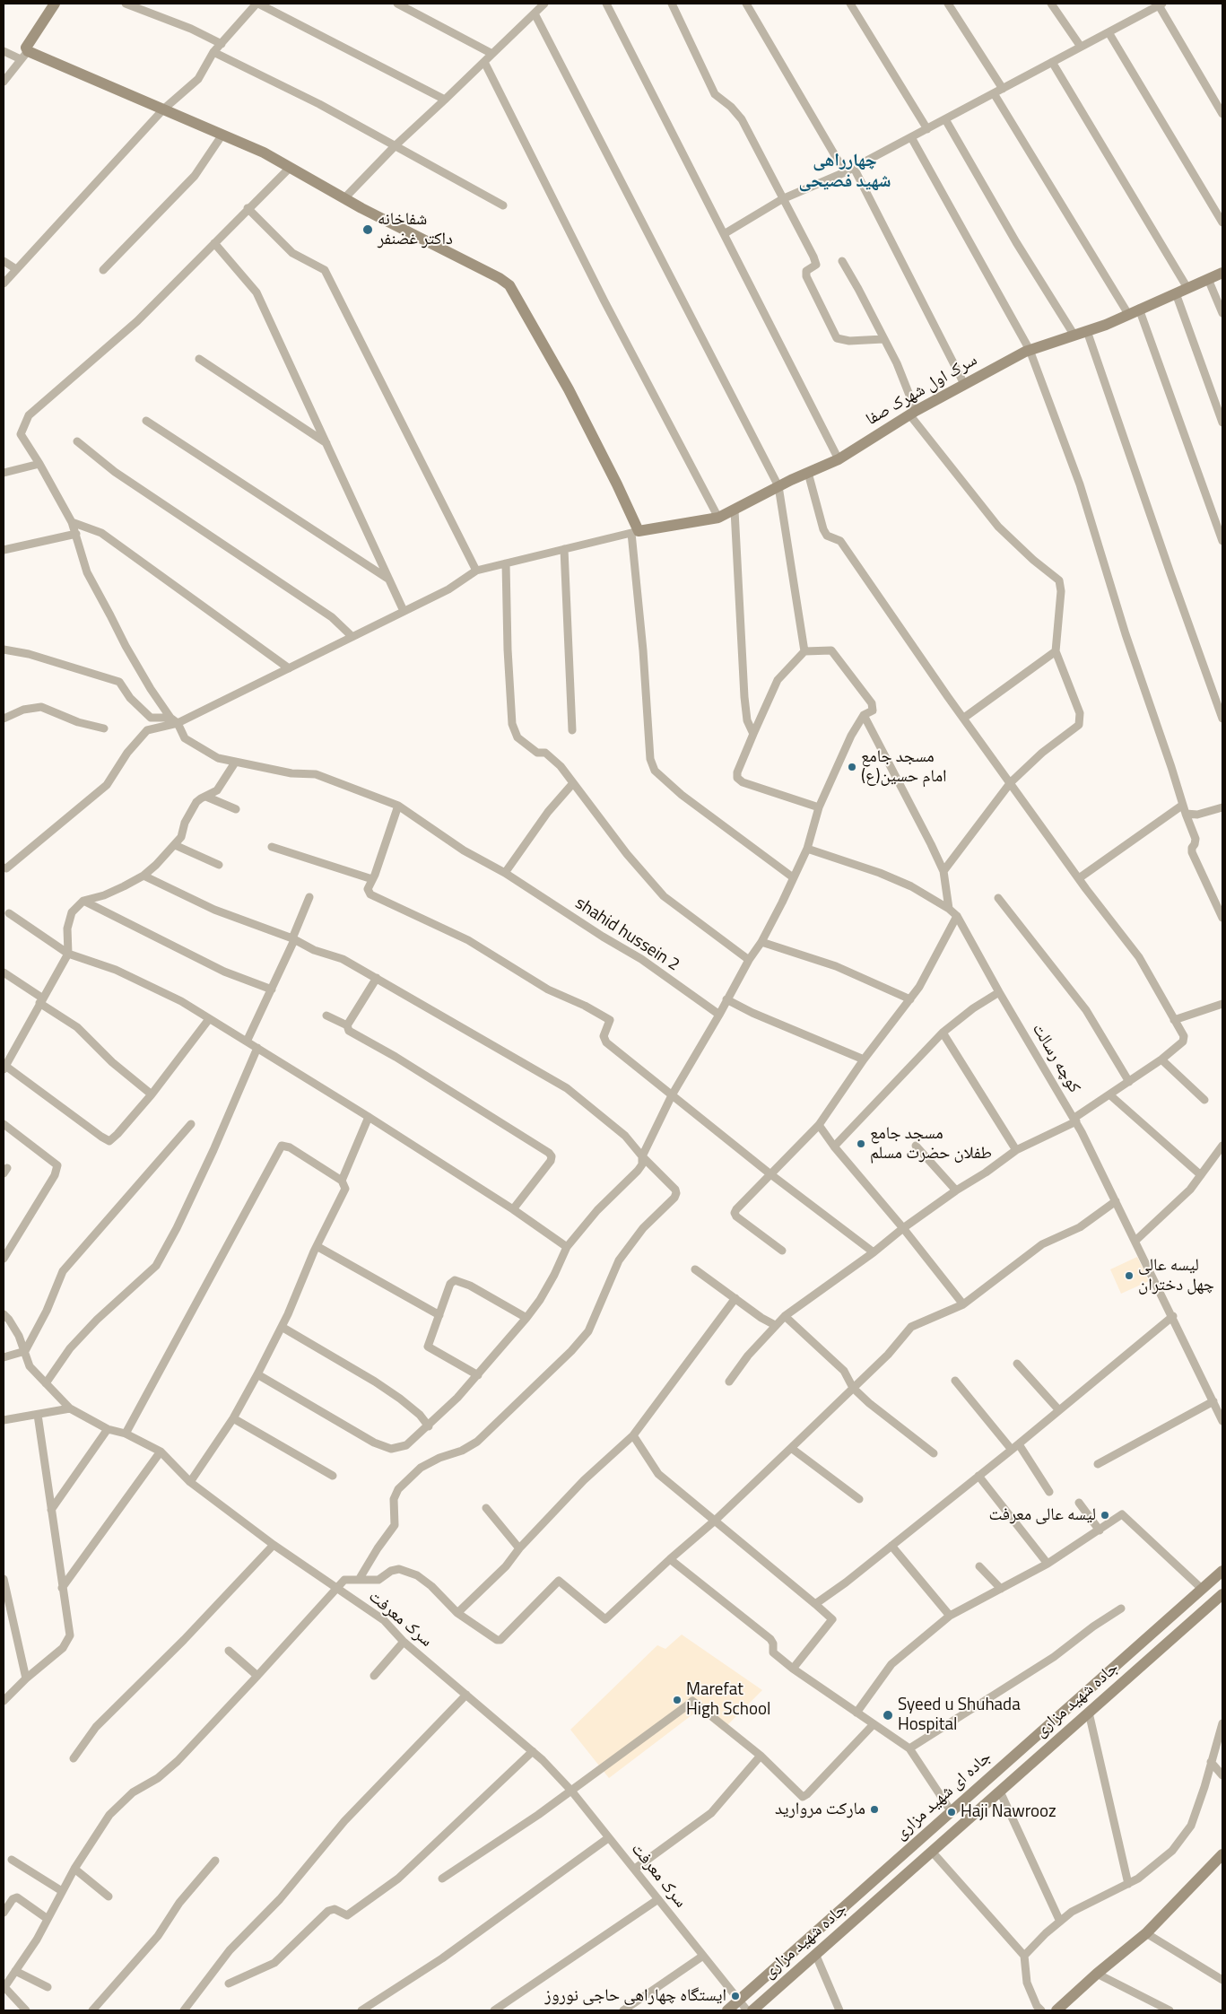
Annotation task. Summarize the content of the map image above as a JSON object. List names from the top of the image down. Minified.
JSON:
{"streets":{"street":["سرک اول شهرک صفا","shahid hussein 2","کوچه رسالت","سرک معرفت","جاده شهید مزاری","جاده ای شهید مزاری"]},"crossings":[["سرک معرفت","جاده ای شهید مزاری"]],"districts":["چهارراهی شهید فصیحی"],"places":["شفاخانه داکتر غضنفر","مسجد جامع امام حسین(ع)","مسجد جامع طفلان حضرت مسلم","لیسه عالی چهل دختران","لیسه عالی معرفت","Marefat High School","Syeed u Shuhada Hospital","مارکت مروارید","Haji Nawrooz","ایستگاه چهاراهی حاجی نوروز"]}
